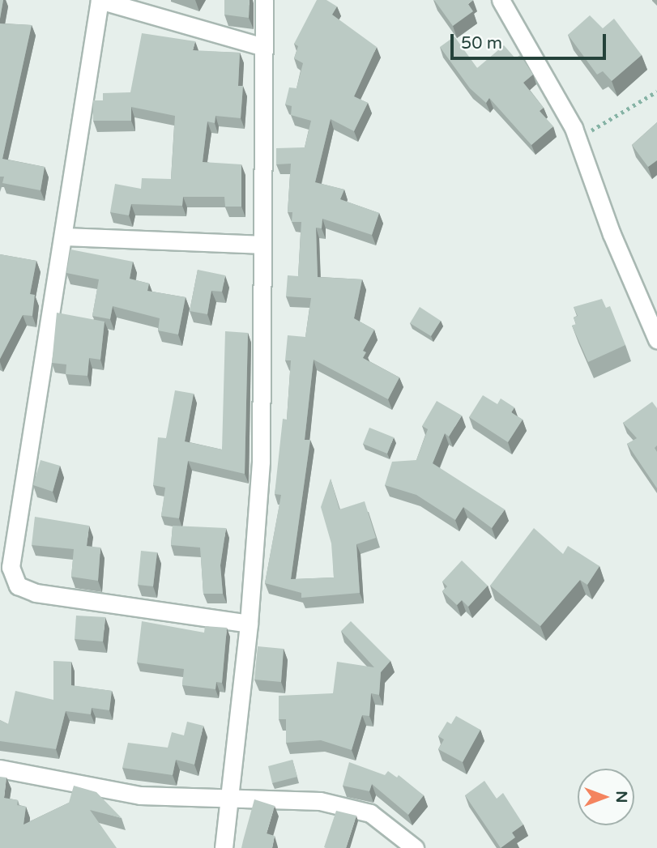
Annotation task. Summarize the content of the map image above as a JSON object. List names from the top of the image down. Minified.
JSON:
{"scale_bar":"50 m","north":"right"}
